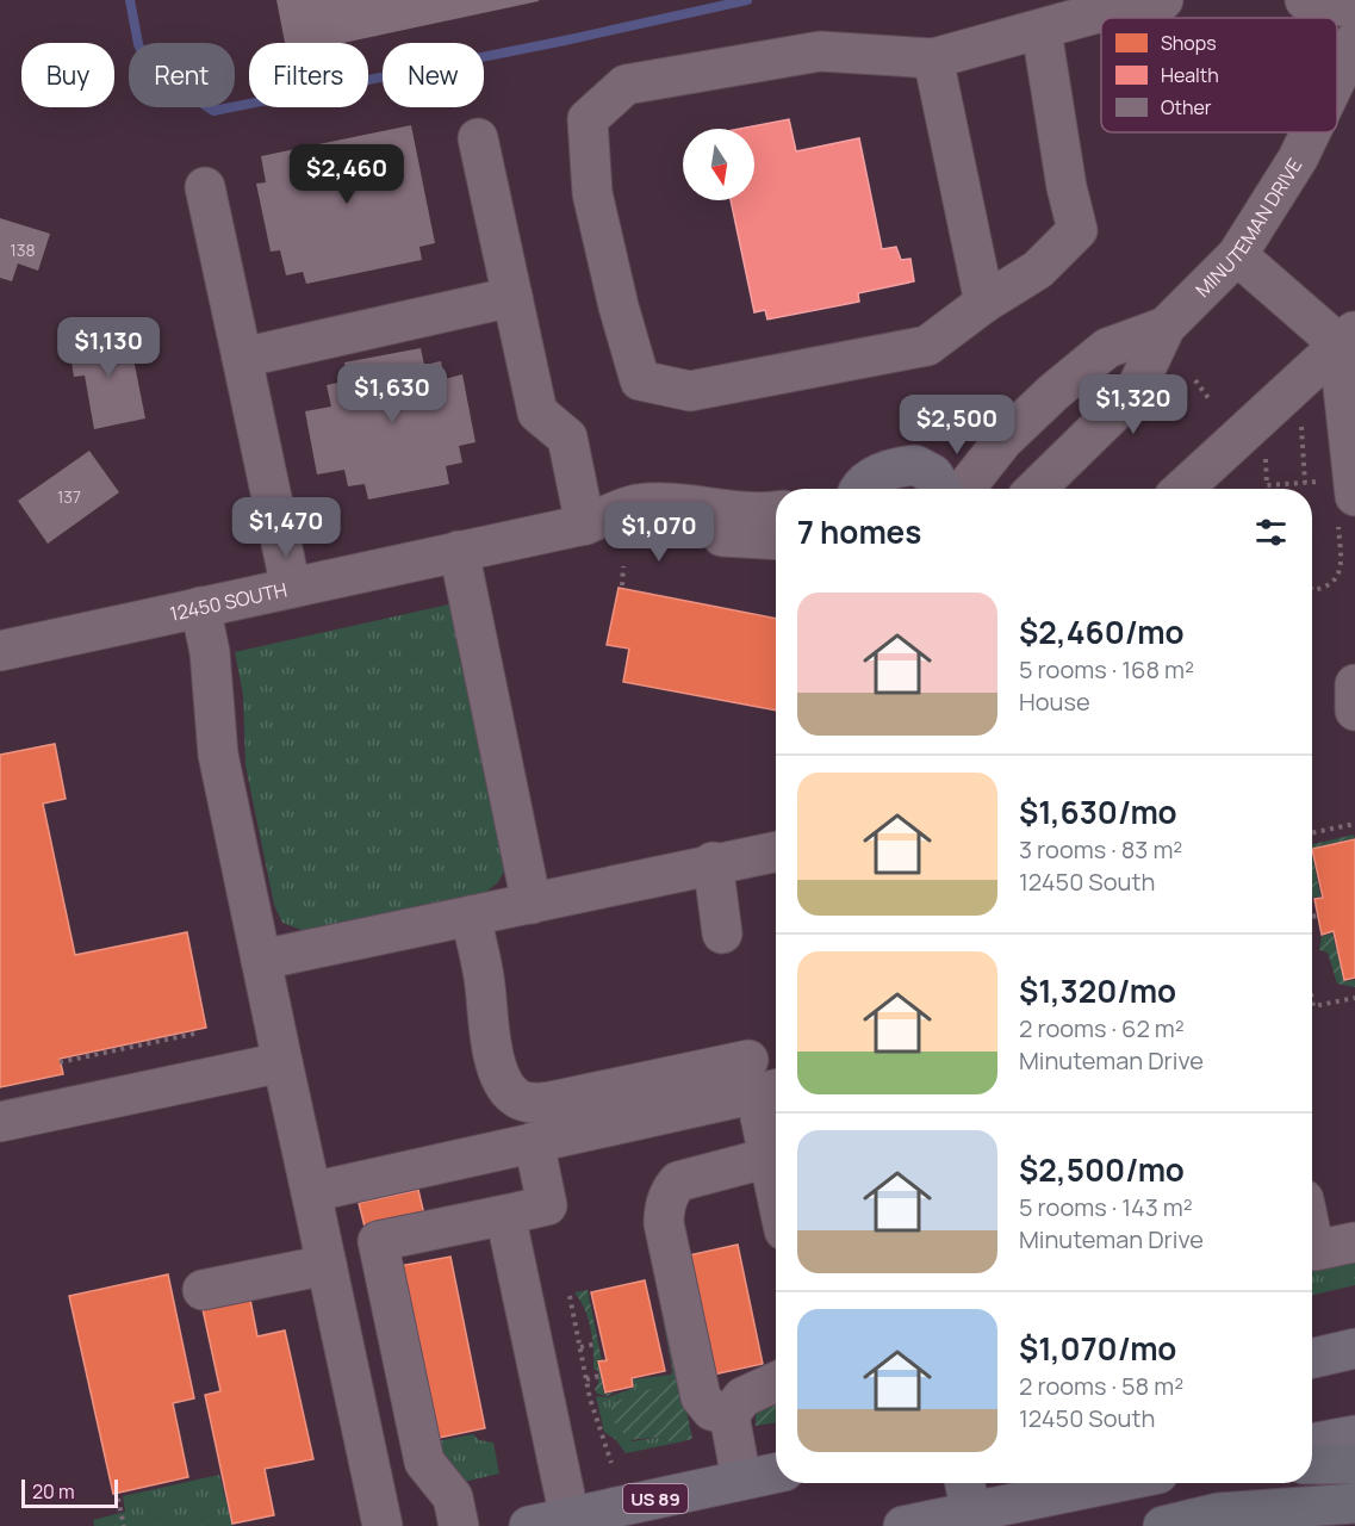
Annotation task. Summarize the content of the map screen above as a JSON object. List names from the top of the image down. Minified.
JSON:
{"streets":{"main road":["US 89"],"street":["MINUTEMAN DRIVE","12450 SOUTH"]},"house_numbers":["138","137"],"legend":["Shops","Health","Other"],"scale_bar":"20 m","north":"bottom","page":{"chip":["Buy","Rent","Filters","New"],"price":["$2,460","$1,130","$1,630","$1,320","$2,500","$1,470","$1,070"],"heading":"7 homes","list":[{"name":"$2,460/mo","note":"5 rooms · 168 m² · House"},{"name":"$1,630/mo","note":"3 rooms · 83 m² · 12450 South"},{"name":"$1,320/mo","note":"2 rooms · 62 m² · Minuteman Drive"},{"name":"$2,500/mo","note":"5 rooms · 143 m² · Minuteman Drive"},{"name":"$1,070/mo","note":"2 rooms · 58 m² · 12450 South"}],"scale":"20 m"}}
